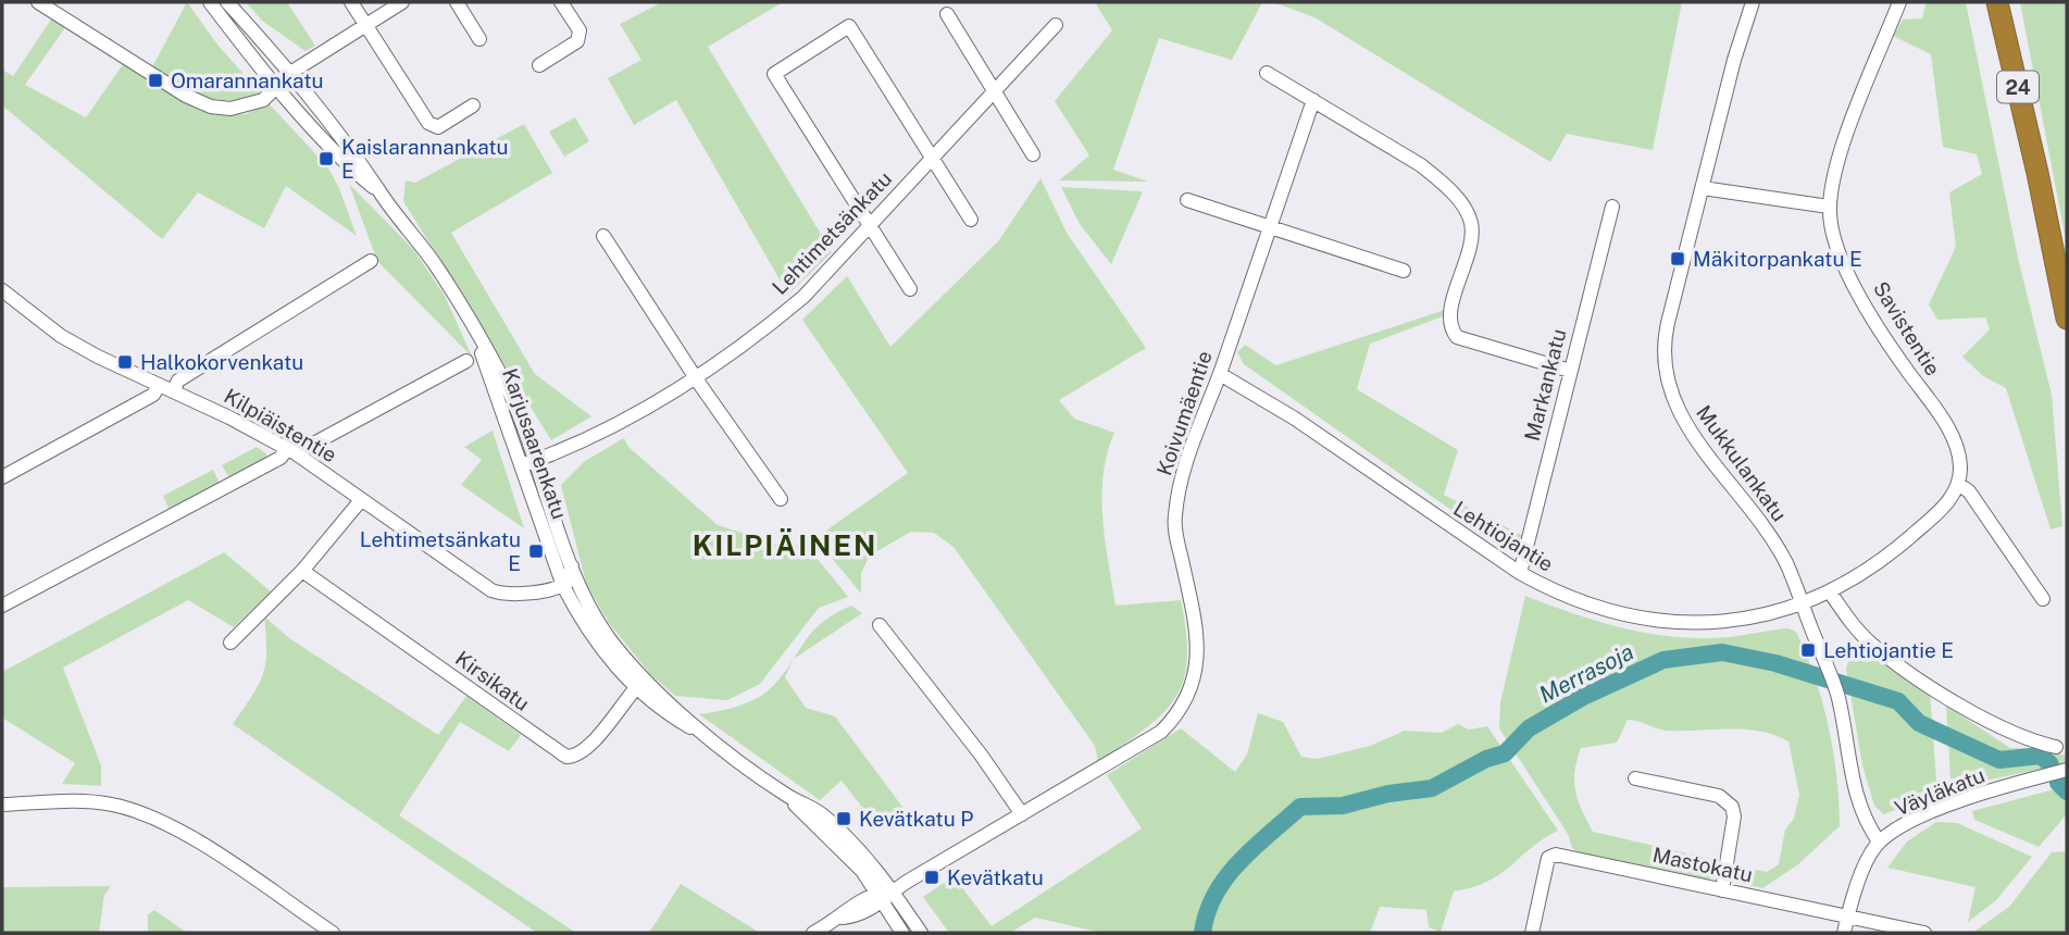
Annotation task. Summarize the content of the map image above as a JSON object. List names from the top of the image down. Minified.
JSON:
{"streets":{"highway":["24"],"street":["Lehtimetsänkatu","Savistentie","Markankatu","Koivumäentie","Kilpiäistentie","Karjusaarenkatu","Mukkulankatu","Lehtiojantie","Kirsikatu","Väyläkatu","Mastokatu"]},"crossings":[["Lehtimetsänkatu","Karjusaarenkatu"],["Markankatu","Lehtiojantie"],["Koivumäentie","Lehtiojantie"],["Kilpiäistentie","Karjusaarenkatu"],["Mukkulankatu","Lehtiojantie"],["Mukkulankatu","Väyläkatu"]],"districts":["KILPIÄINEN"],"water":["Merrasoja"],"places":{"transit":["Omarannankatu","Kaislarannankatu E","Mäkitorpankatu E","Halkokorvenkatu","Lehtimetsänkatu E","Lehtiojantie E","Kevätkatu P","Kevätkatu"]}}
